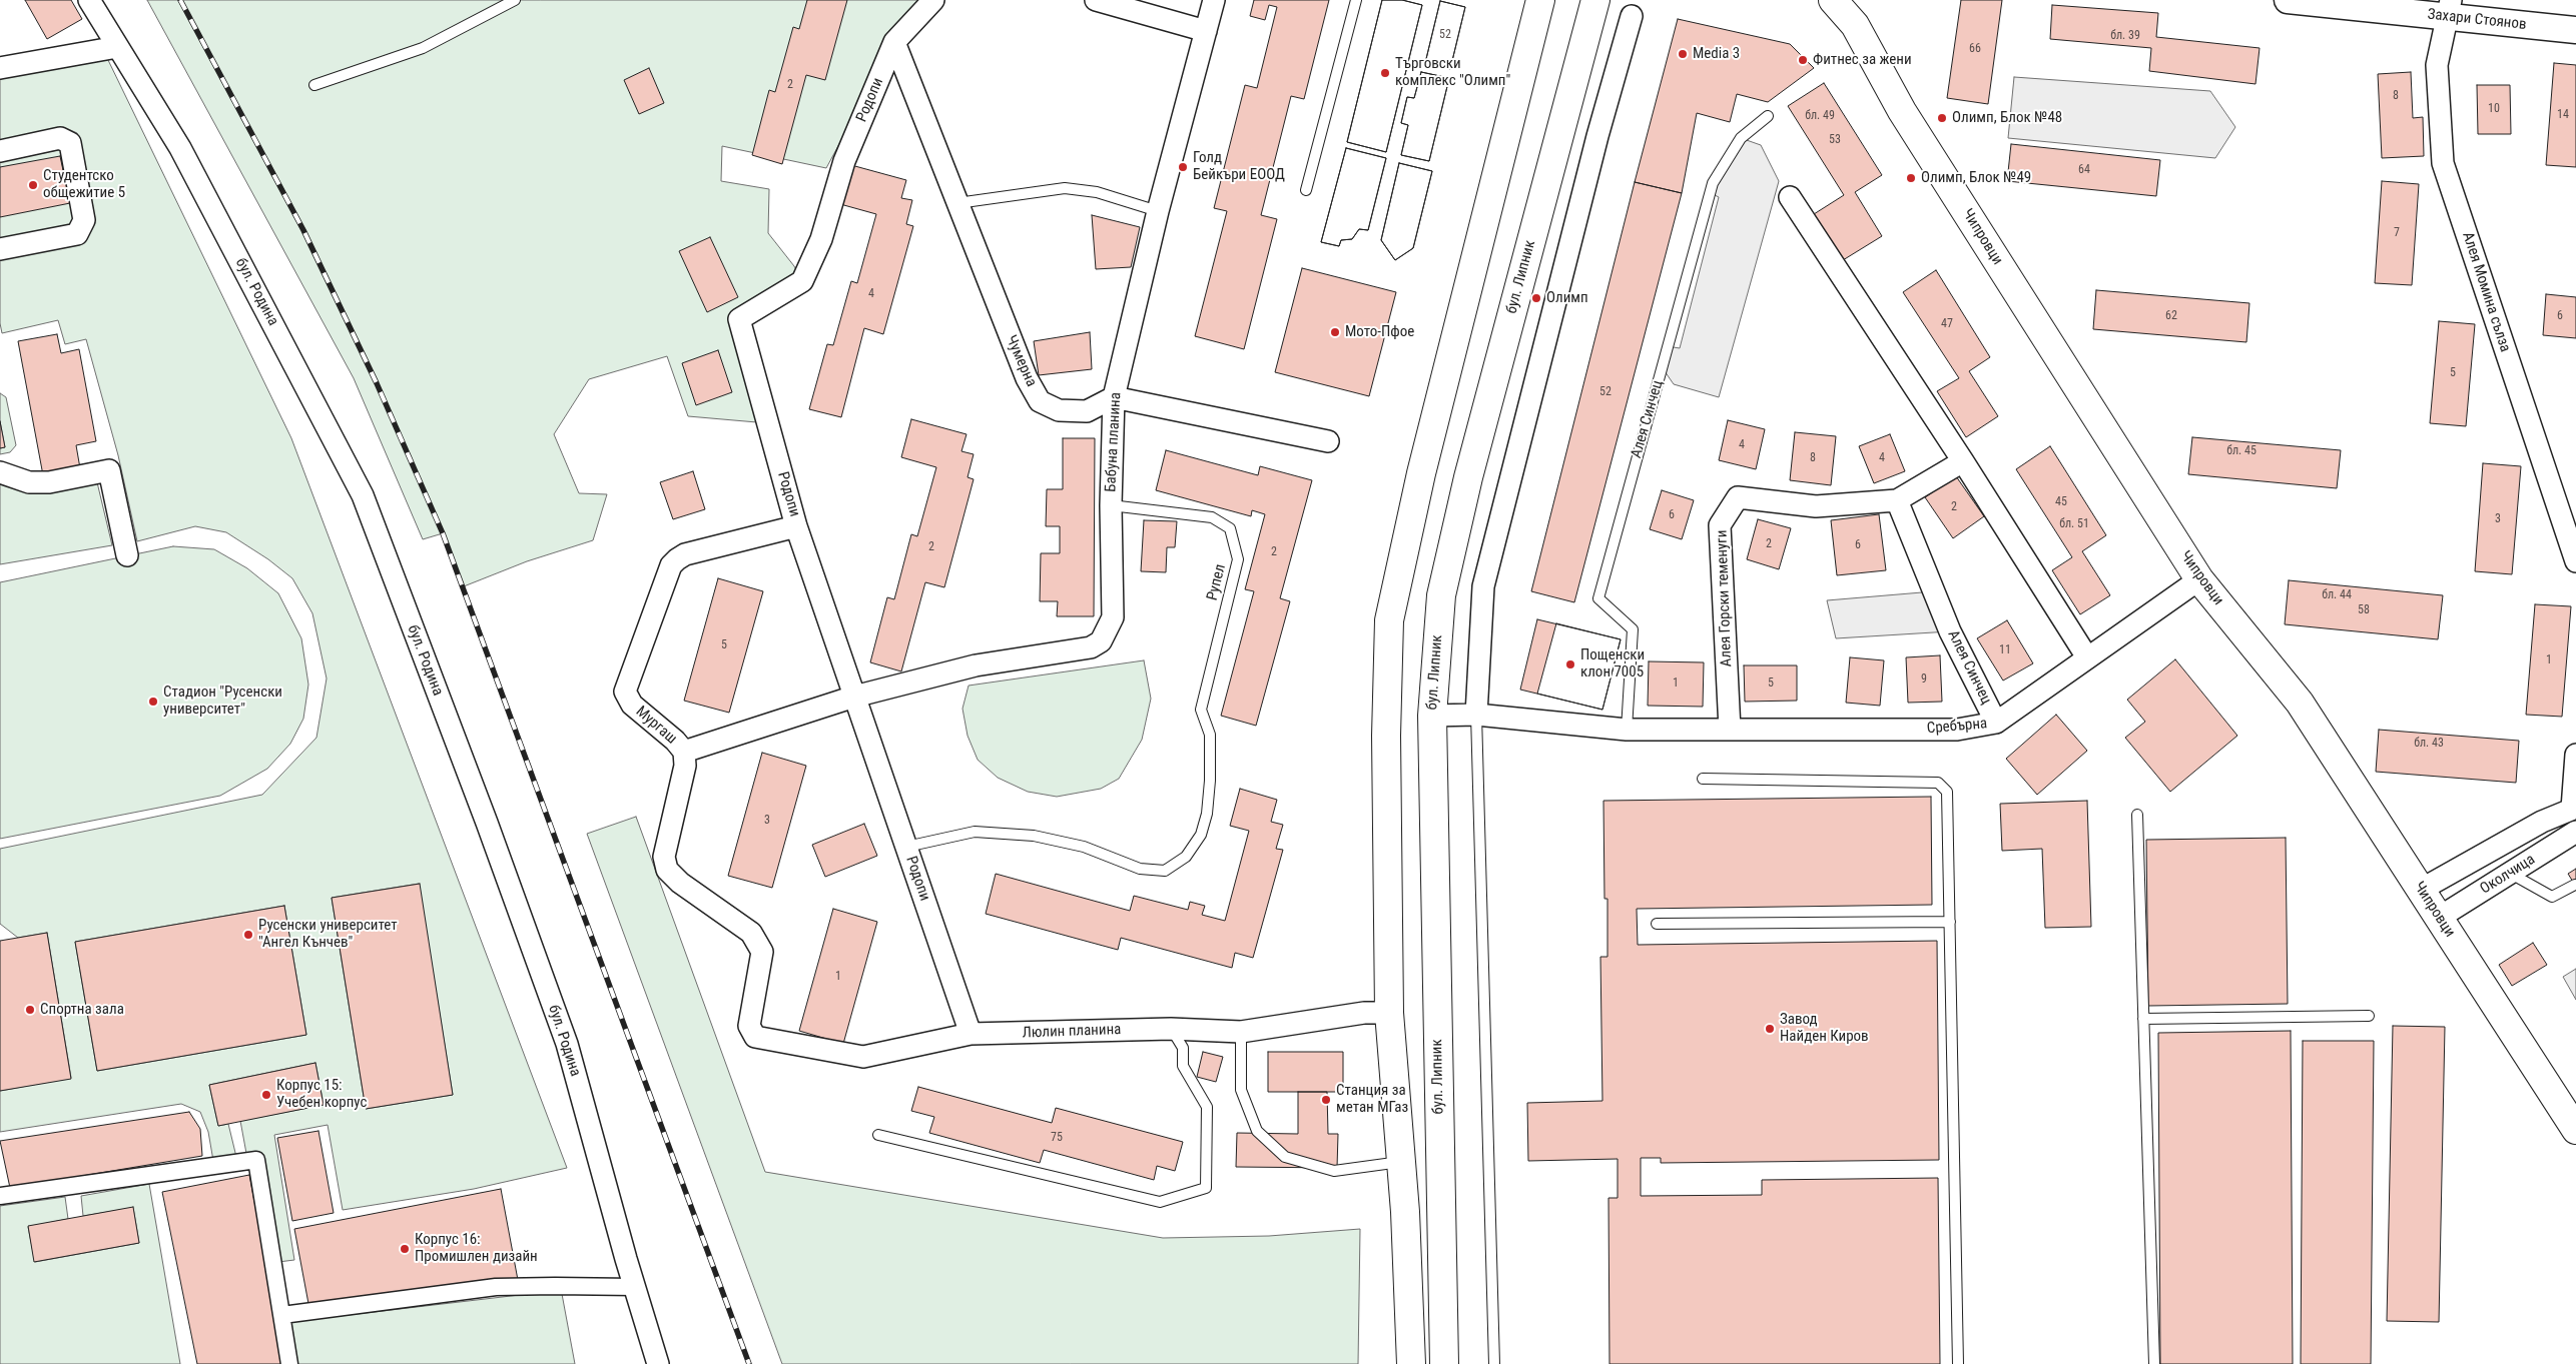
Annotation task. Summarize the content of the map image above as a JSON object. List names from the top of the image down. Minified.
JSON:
{"streets":{"main road":["Чипровци","бул. Липник"],"street":["Захари Стоянов","Родопи","бул. Родина","Алея Момина сълза","Чумерна","Алея Синчец","Бабуна планина","Алея Горски теменуги","Мургаш","Сребърна","Околчица","Люлин планина"],"lane":["Рупел"]},"crossings":[["Захари Стоянов","Алея Момина сълза"],["Родопи","Чумерна"],["Родопи","Бабуна планина"],["Родопи","Рупел"],["Родопи","Мургаш"],["Родопи","Люлин планина"],["Чипровци","Сребърна"],["Чипровци","Околчица"],["бул. Липник","Сребърна"],["Чумерна","Бабуна планина"],["Алея Синчец","Алея Горски теменуги"],["Алея Синчец","Сребърна"],["Бабуна планина","Рупел"],["Бабуна планина","Мургаш"],["Алея Горски теменуги","Сребърна"],["Мургаш","Люлин планина"]],"places":["Media 3","Фитнес за жени","Търговски комплекс \"Олимп\"","Олимп, Блок №48","Голд Бейкъри ЕООД","Олимп, Блок №49","Студентско общежитие 5","Олимп","Мото-Пфое","Пощенски клон 7005","Стадион \"Русенски университет\"","Русенски университет \"Ангел Кънчев\"","Спортна зала","Завод Найден Киров","Корпус 15: Учебен корпус","Станция за метан МГаз","Корпус 16: Промишлен дизайн"],"house_numbers":["52","бл. 39","66","2","8","10","14","бл. 49","53","64","7","4","62","6","47","5","52","4","бл. 45","8","4","45","2","6","3","бл. 51","2","6","2","2","бл. 44","58","5","11","1","9","1","5","бл. 43","3","1","75"]}
